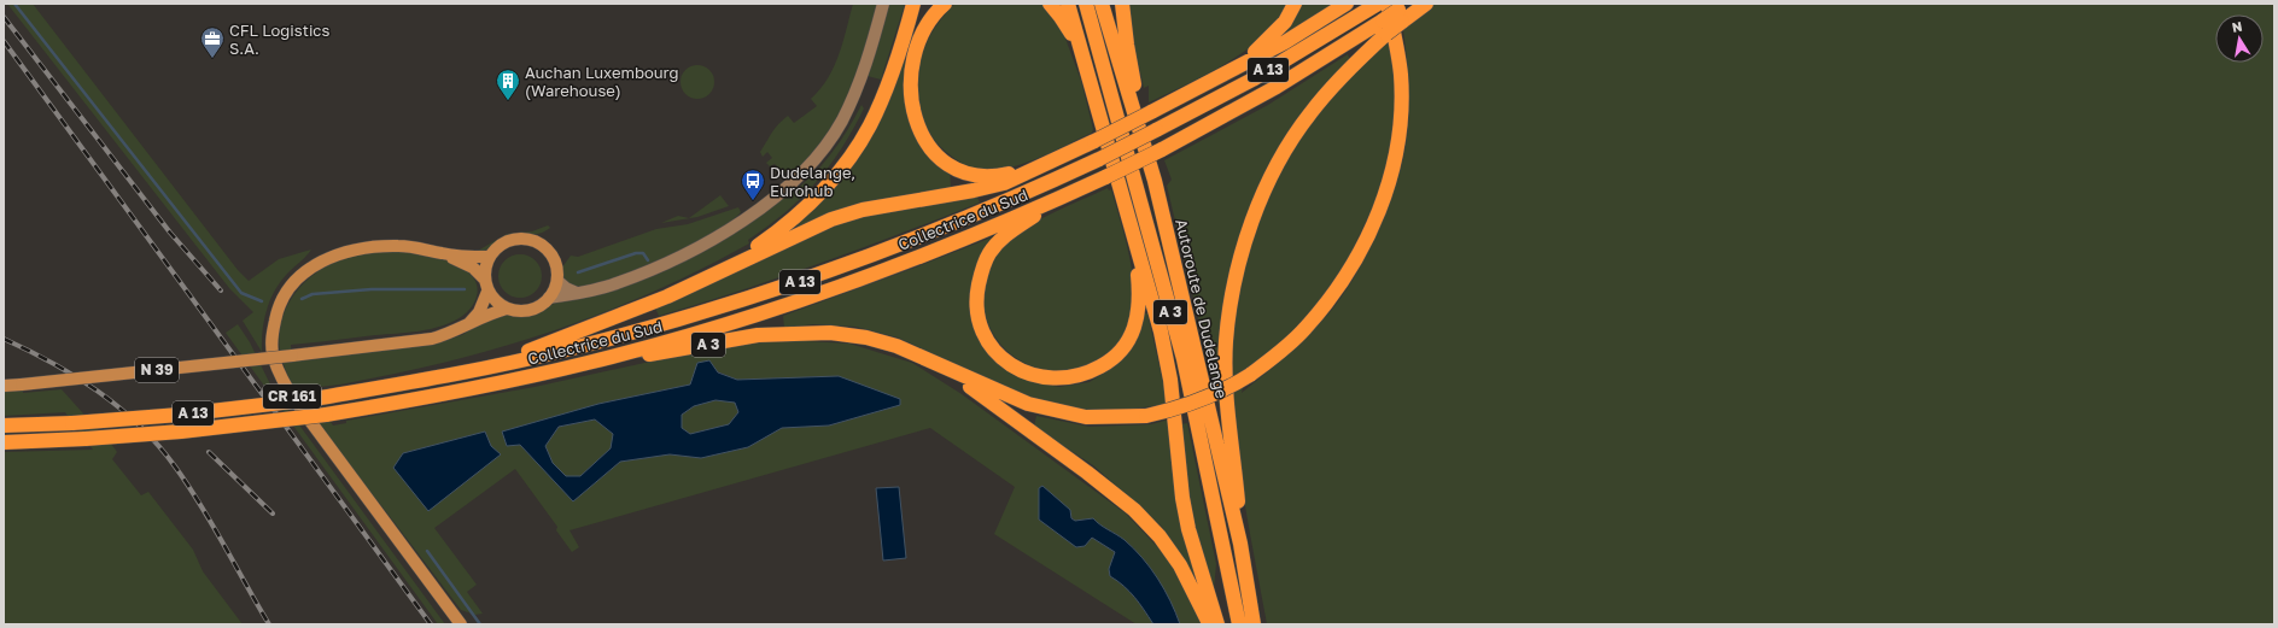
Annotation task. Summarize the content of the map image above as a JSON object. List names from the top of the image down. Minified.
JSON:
{"streets":{"highway":["A 13","Collectrice du Sud","Autoroute de Dudelange","A 3"],"main road":["N 39","CR 161"]},"crossings":[["A 13","Collectrice du Sud"],["A 13","A 3"],["Collectrice du Sud","A 3"],["Autoroute de Dudelange","A 3"],["N 39","CR 161"]],"places":{"office":["CFL Logistics S.A."],"building":["Auchan Luxembourg (Warehouse)"],"bus stop":["Dudelange, Eurohub"]},"north":"top"}
